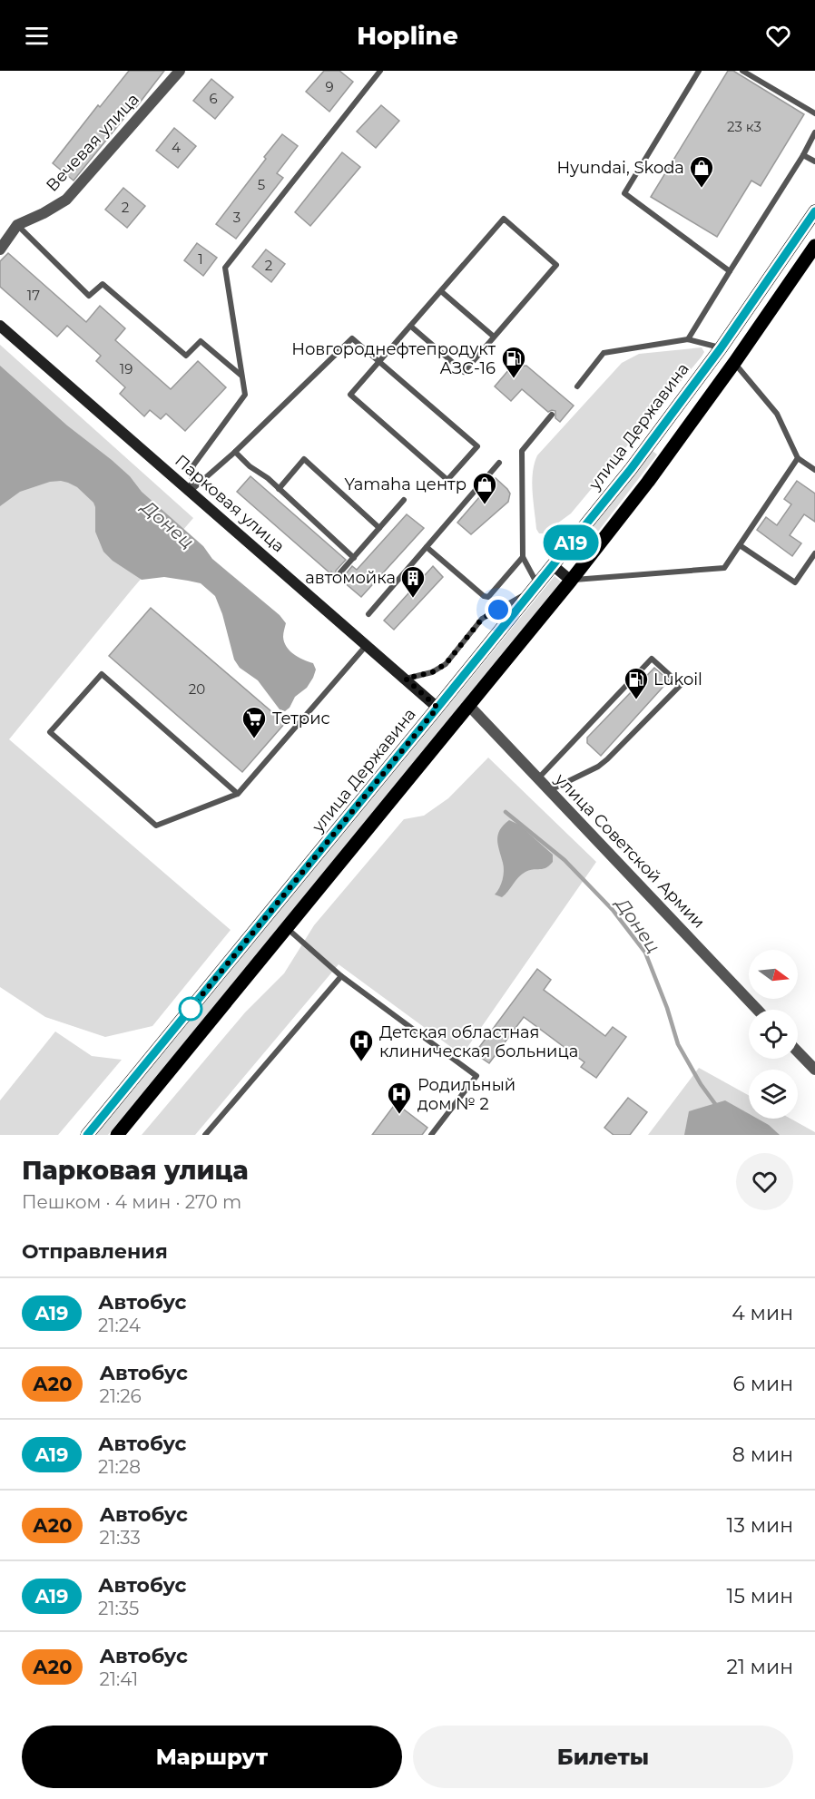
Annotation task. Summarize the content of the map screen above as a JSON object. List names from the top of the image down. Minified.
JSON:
{"streets":{"main road":["улица Державина"],"street":["Вечевая улица","Парковая улица","улица Советской Армии"]},"crossings":[["улица Державина","Парковая улица"]],"water":["Донец"],"places":{"shop":["Hyundai, Skoda","Yamaha центр"],"fuel station":["Новгороднефтепродукт АЗС-16","Lukoil"],"building":["автомойка"],"supermarket":["Тетрис"],"hospital":["Детская областная клиническая больница","Родильный дом № 2"]},"lines":["bus line A19"],"house_numbers":["9","6","23 к3","4","5","2","3","1","2","17","19","20"],"north":"right","page":{"header":"Hopline","on_map":"A19","heading":[["Парковая улица","Пешком · 4 мин · 270 m"],"Отправления"],"list":[{"mark":"A19","name":"Автобус","note":"21:24","value":"4 мин"},{"mark":"А20","name":"Автобус","note":"21:26","value":"6 мин"},{"mark":"A19","name":"Автобус","note":"21:28","value":"8 мин"},{"mark":"А20","name":"Автобус","note":"21:33","value":"13 мин"},{"mark":"A19","name":"Автобус","note":"21:35","value":"15 мин"},{"mark":"А20","name":"Автобус","note":"21:41","value":"21 мин"}],"buttons":["Маршрут","Билеты"]}}
